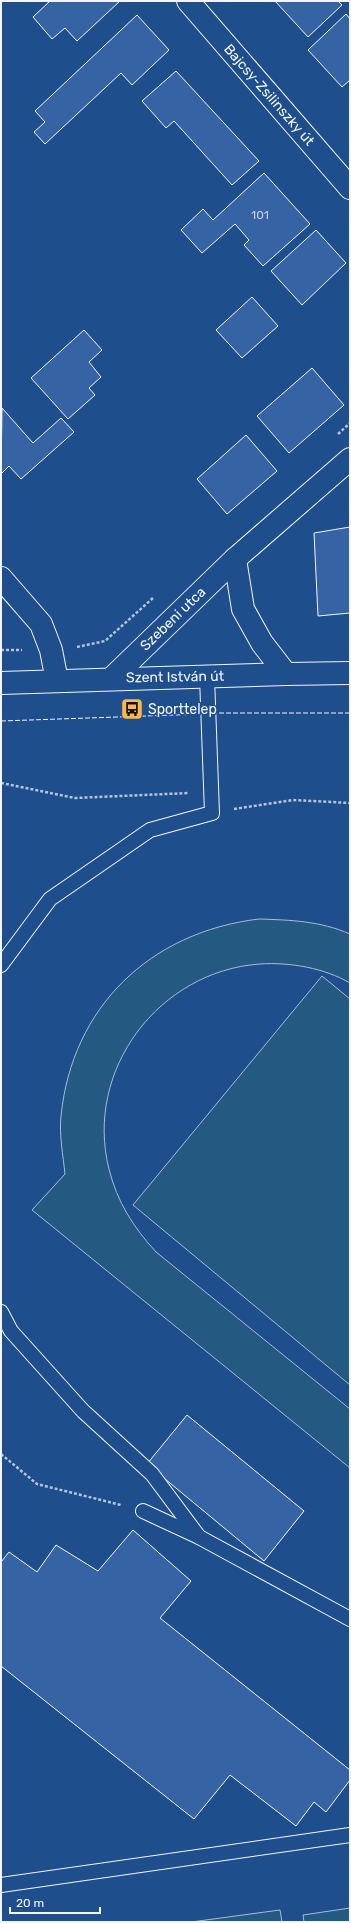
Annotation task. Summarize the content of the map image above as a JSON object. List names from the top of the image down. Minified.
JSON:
{"streets":{"street":["Bajcsy-Zsilinszky út","Szebeni utca","Szent István út"]},"crossings":[["Szebeni utca","Szent István út"]],"places":{"bus stop":["Sporttelep"]},"house_numbers":["101"],"scale_bar":"20 m"}
